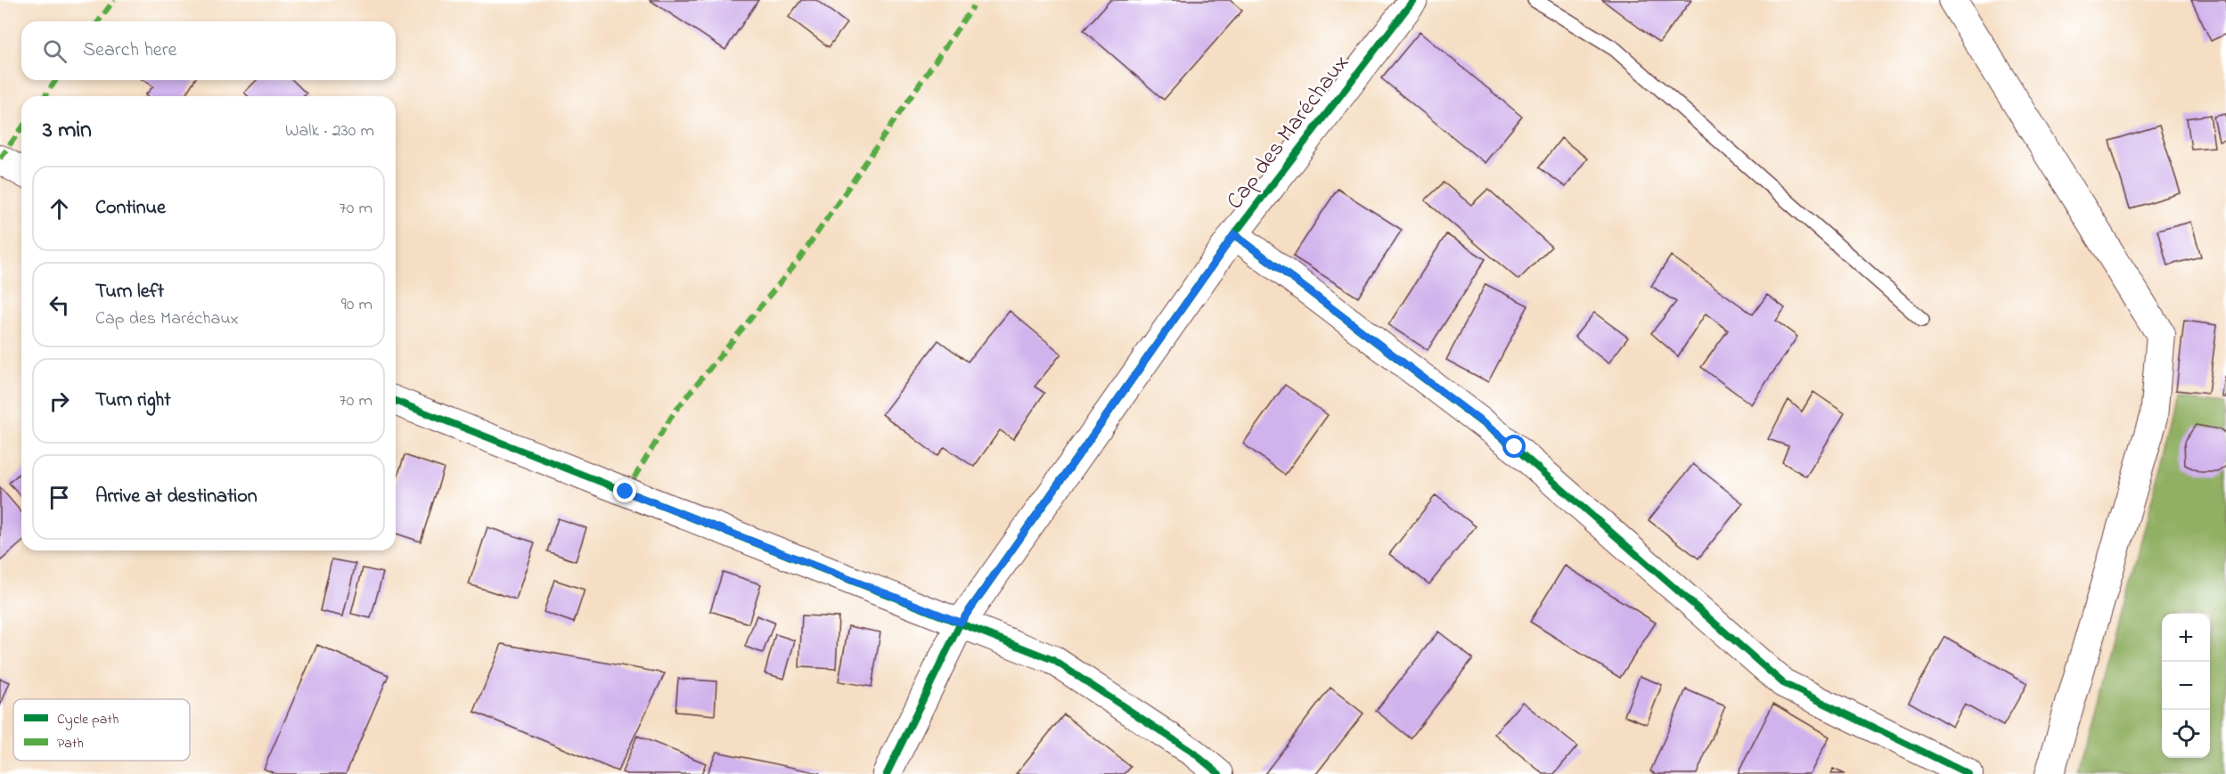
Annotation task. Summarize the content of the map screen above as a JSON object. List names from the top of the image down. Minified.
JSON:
{"streets":{"street":["Cap des Maréchaux"]},"legend":["Cycle path","Path"],"page":{"search":"Search here","heading":["3 min","Walk · 230 m"],"list":[["Continue","70 m"],["Turn left","Cap des Maréchaux","90 m"],["Turn right","70 m"],"Arrive at destination"],"map_buttons":["+","−"]}}
